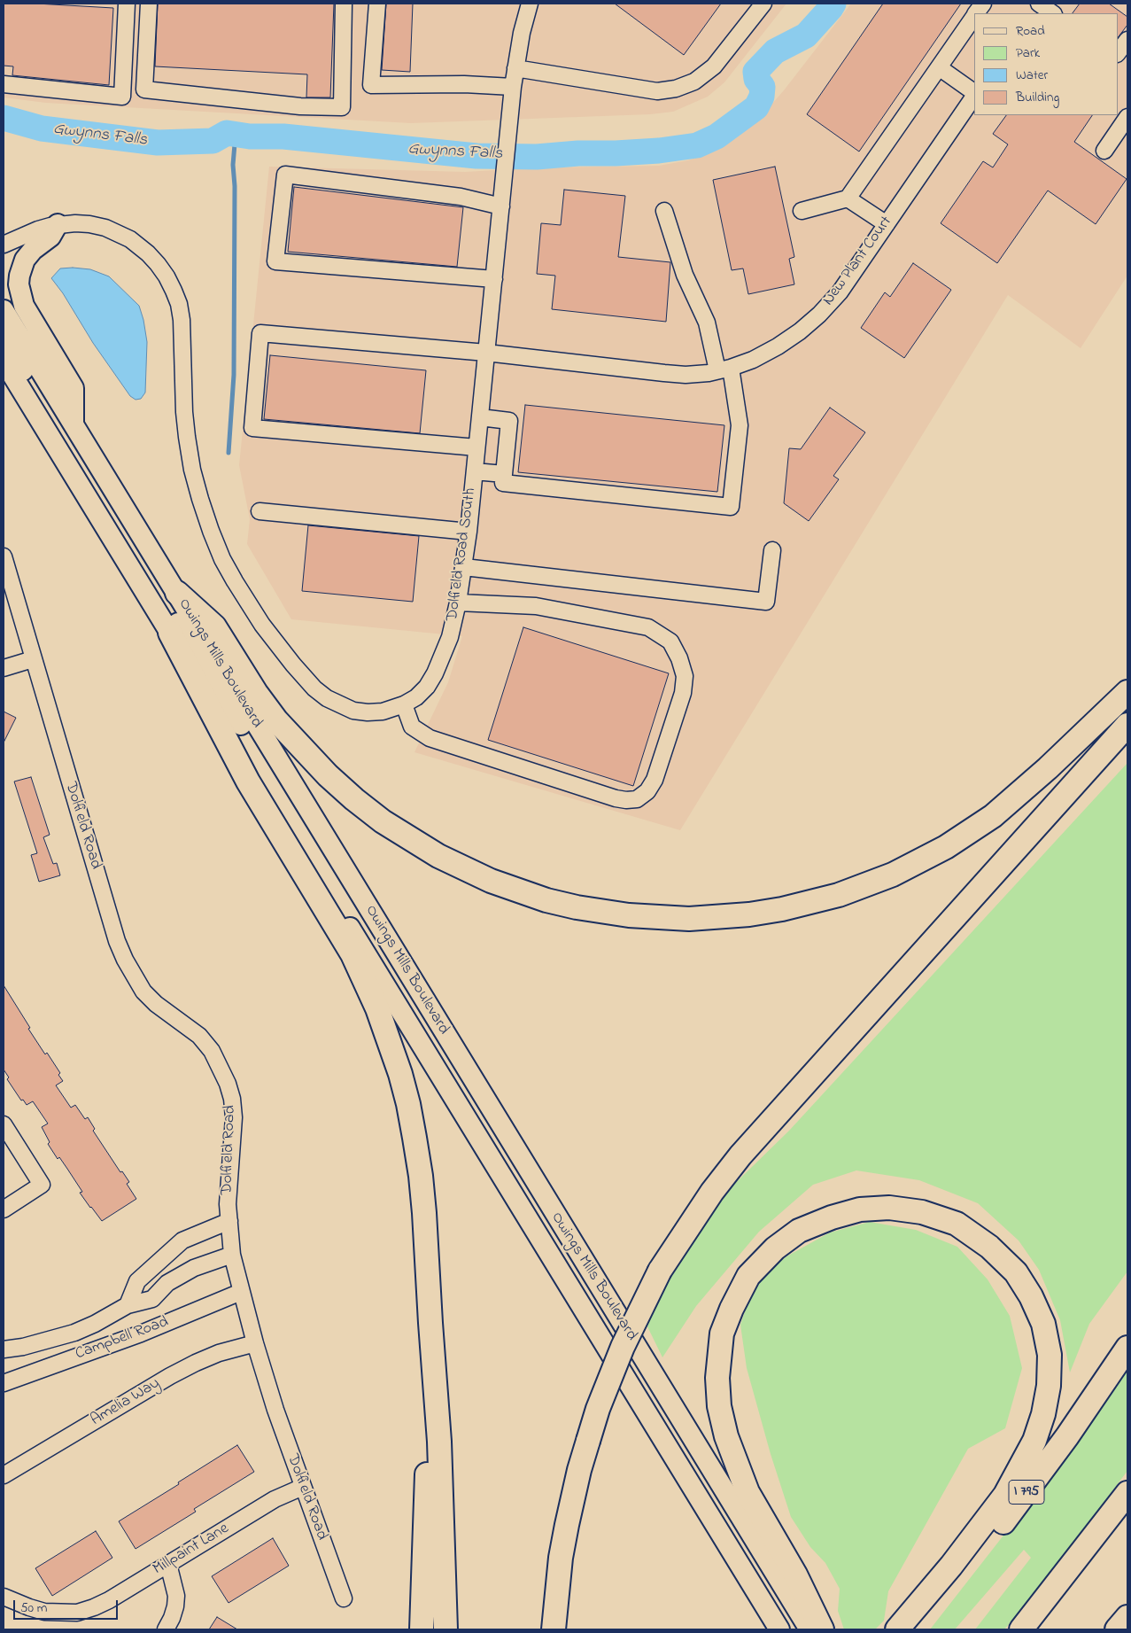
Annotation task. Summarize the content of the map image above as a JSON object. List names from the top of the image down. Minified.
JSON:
{"streets":{"highway":["I 795"],"main road":["Owings Mills Boulevard"],"street":["New Plant Court","Dolfield Road South","Dolfield Road","Campbell Road","Amelia Way","Millpaint Lane"]},"crossings":[["New Plant Court","Dolfield Road South"],["Dolfield Road","Campbell Road"],["Dolfield Road","Amelia Way"],["Dolfield Road","Millpaint Lane"]],"water":["Gwynns Falls"],"legend":["Road","Park","Water","Building"],"scale_bar":"50 m"}
